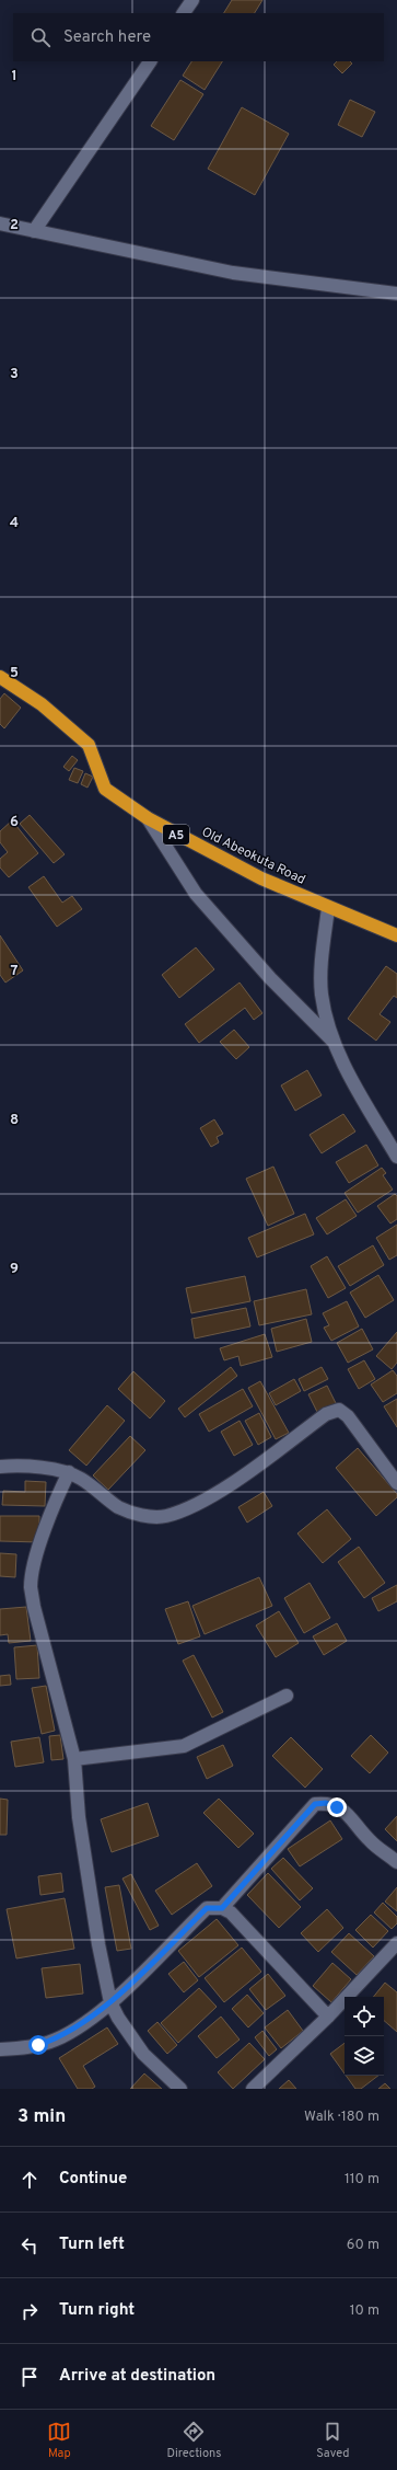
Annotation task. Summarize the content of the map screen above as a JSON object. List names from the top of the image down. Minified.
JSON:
{"streets":{"highway":["A5","Old Abeokuta Road"]},"page":{"search":"Search here","heading":["3 min","Walk · 180 m"],"list":[["Continue","110 m"],["Turn left","60 m"],["Turn right","10 m"],"Arrive at destination"],"nav":["Map","Directions","Saved"]},"grid":{"rows":["1","2","3","4","5","6","7","8","9"]}}
